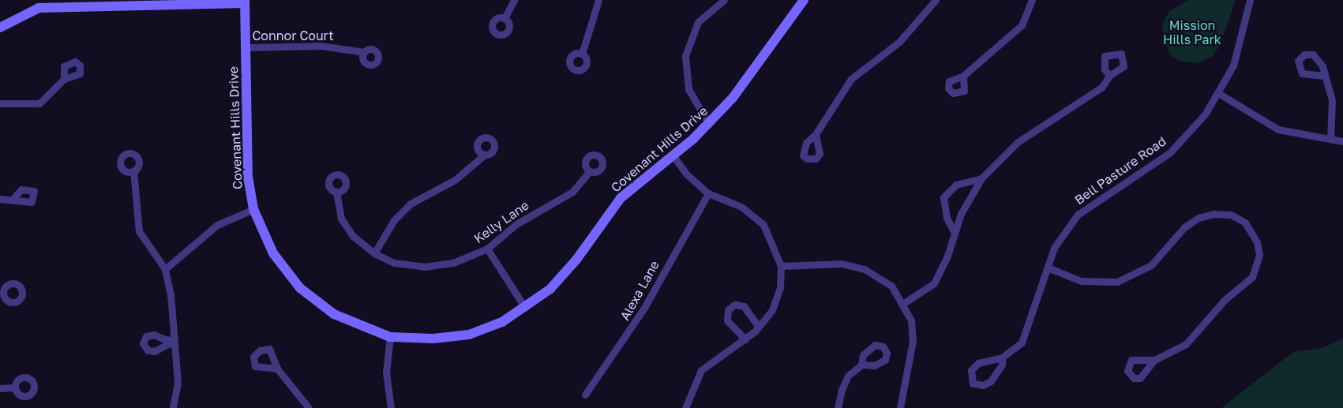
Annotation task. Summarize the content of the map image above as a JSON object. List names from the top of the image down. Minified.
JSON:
{"streets":{"street":["Connor Court","Covenant Hills Drive","Bell Pasture Road","Kelly Lane","Alexa Lane"]},"crossings":[["Connor Court","Covenant Hills Drive"]],"parks":["Mission Hills Park"]}
